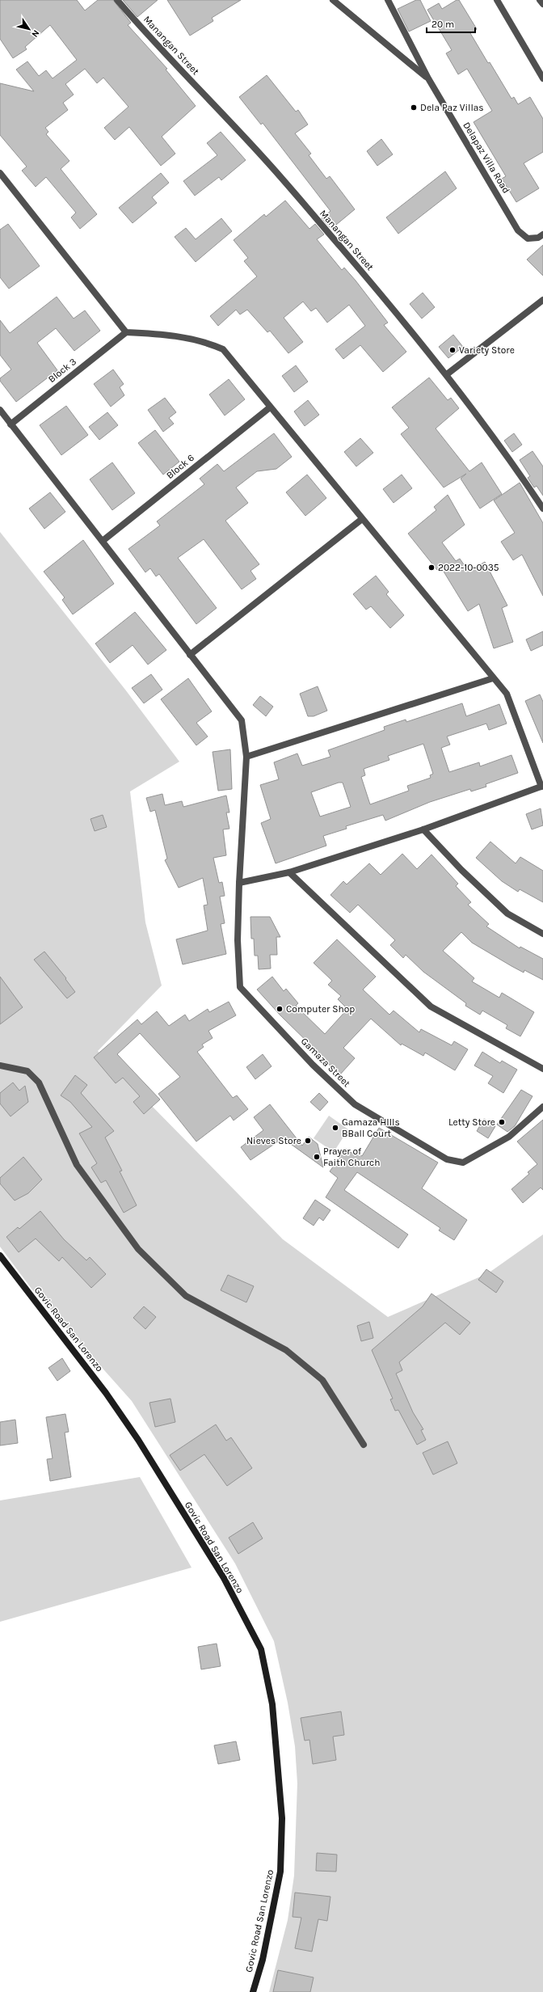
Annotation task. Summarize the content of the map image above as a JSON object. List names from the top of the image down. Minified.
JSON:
{"streets":{"main road":["Govic Road San Lorenzo"],"street":["Manangan Street","Delapaz Villa Road","Block 3","Block 6","Gamaza Street"]},"crossings":[["Block 3","Gamaza Street"],["Block 6","Gamaza Street"]],"places":["Dela Paz Villas","Variety Store","2022-10-0035","Computer Shop","Letty Store","Gamaza HIlls BBall Court","Nieves Store","Prayer of Faith Church"],"scale_bar":"20 m","north":"bottom right"}
